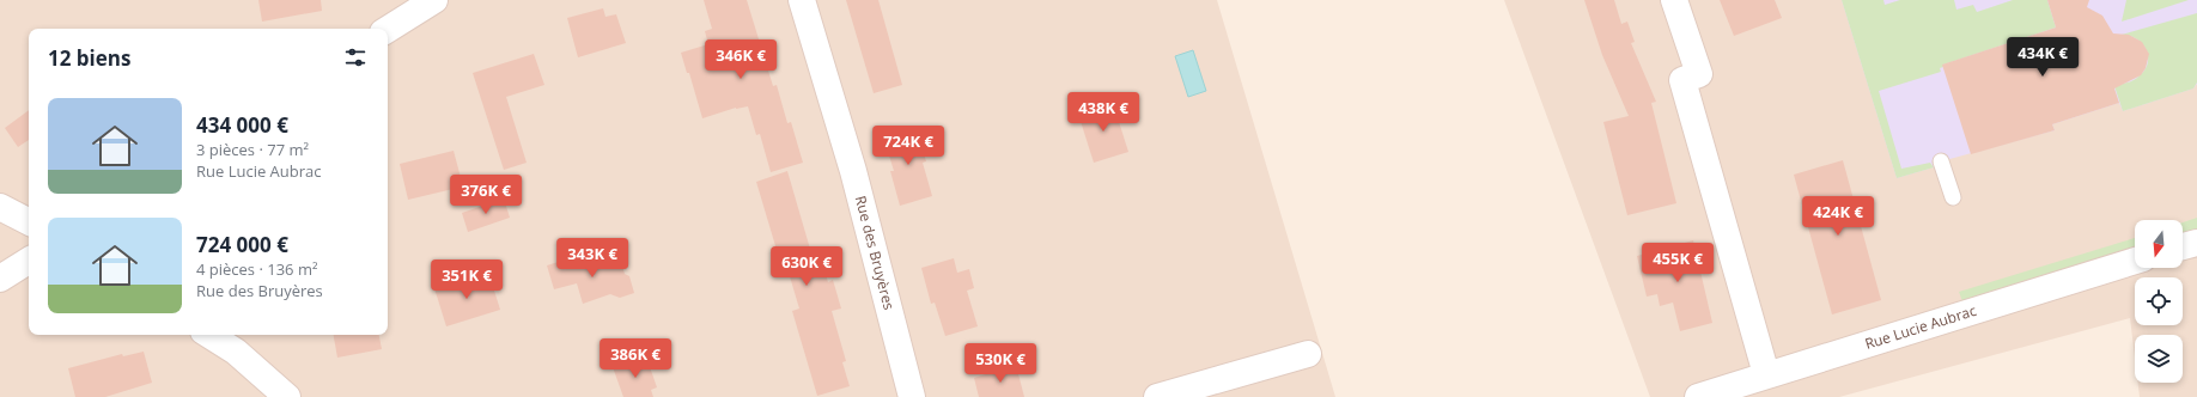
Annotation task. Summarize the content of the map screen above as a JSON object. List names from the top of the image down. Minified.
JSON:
{"streets":{"street":["Rue des Bruyères","Rue Lucie Aubrac"]},"north":"bottom","page":{"heading":"12 biens","price":["434K €","346K €","438K €","724K €","376K €","424K €","343K €","455K €","630K €","351K €","386K €","530K €"],"list":[{"name":"434 000 €","note":"3 pièces · 77 m² · Rue Lucie Aubrac"},{"name":"724 000 €","note":"4 pièces · 136 m² · Rue des Bruyères"}]}}
